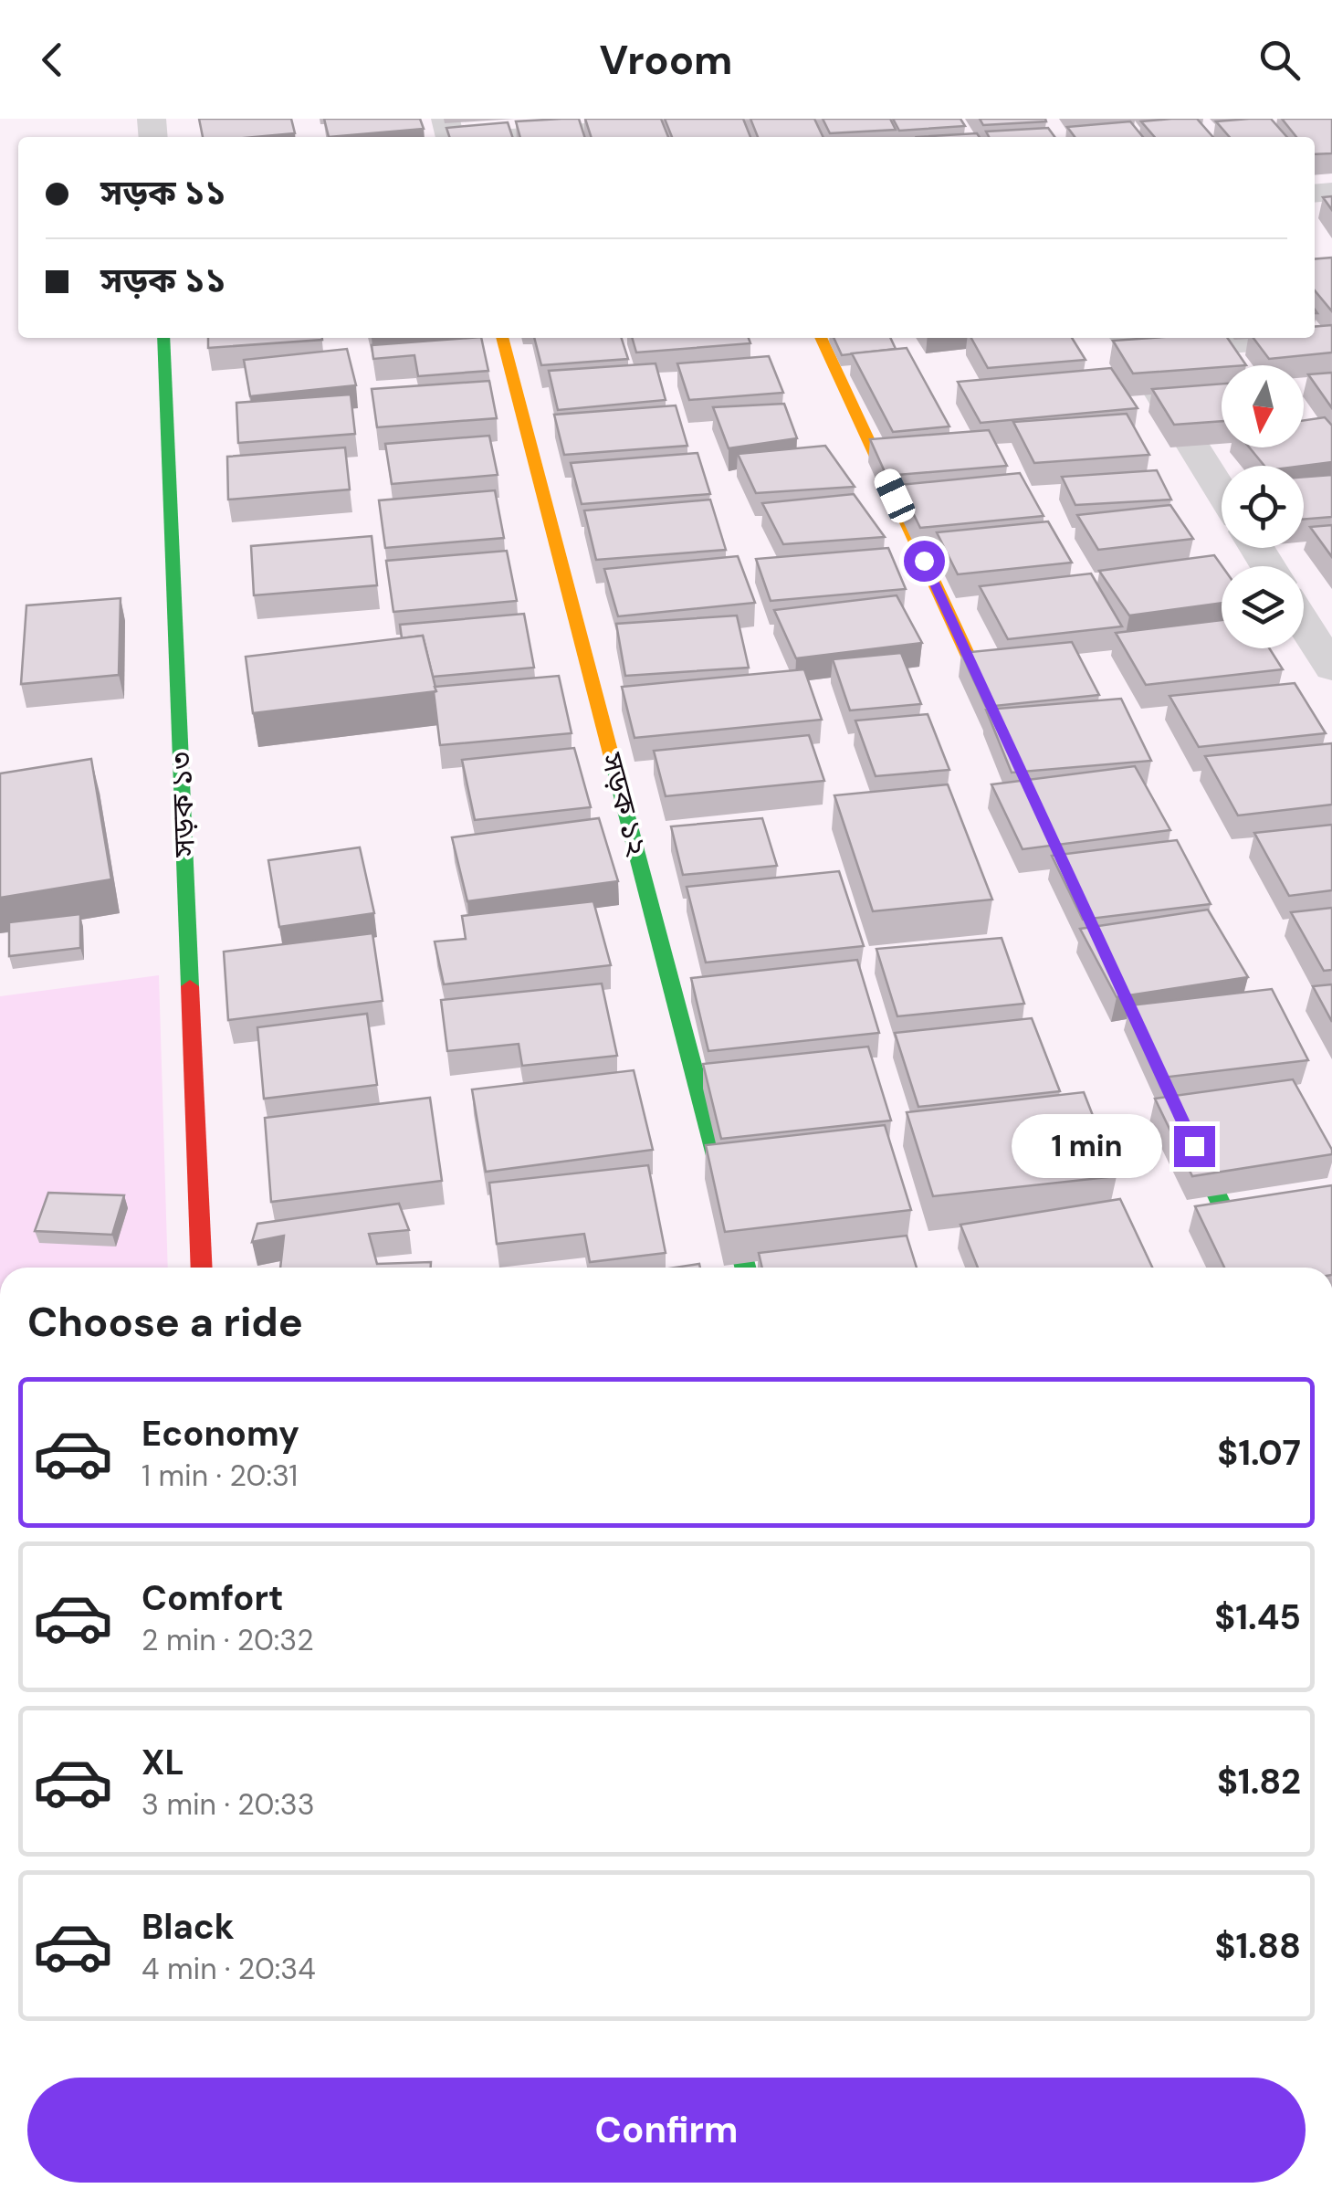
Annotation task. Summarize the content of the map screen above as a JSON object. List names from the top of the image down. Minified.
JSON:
{"streets":{"street":["সড়ক ১৩","সড়ক ১২"]},"north":"bottom","page":{"header":"Vroom","banner":["সড়ক ১১","সড়ক ১১"],"bubble":"1 min","heading":"Choose a ride","list":[{"name":"Economy","note":"1 min · 20:31","value":"$1.07"},{"name":"Comfort","note":"2 min · 20:32","value":"$1.45"},{"name":"XL","note":"3 min · 20:33","value":"$1.82"},{"name":"Black","note":"4 min · 20:34","value":"$1.88"}],"buttons":"Confirm"}}
